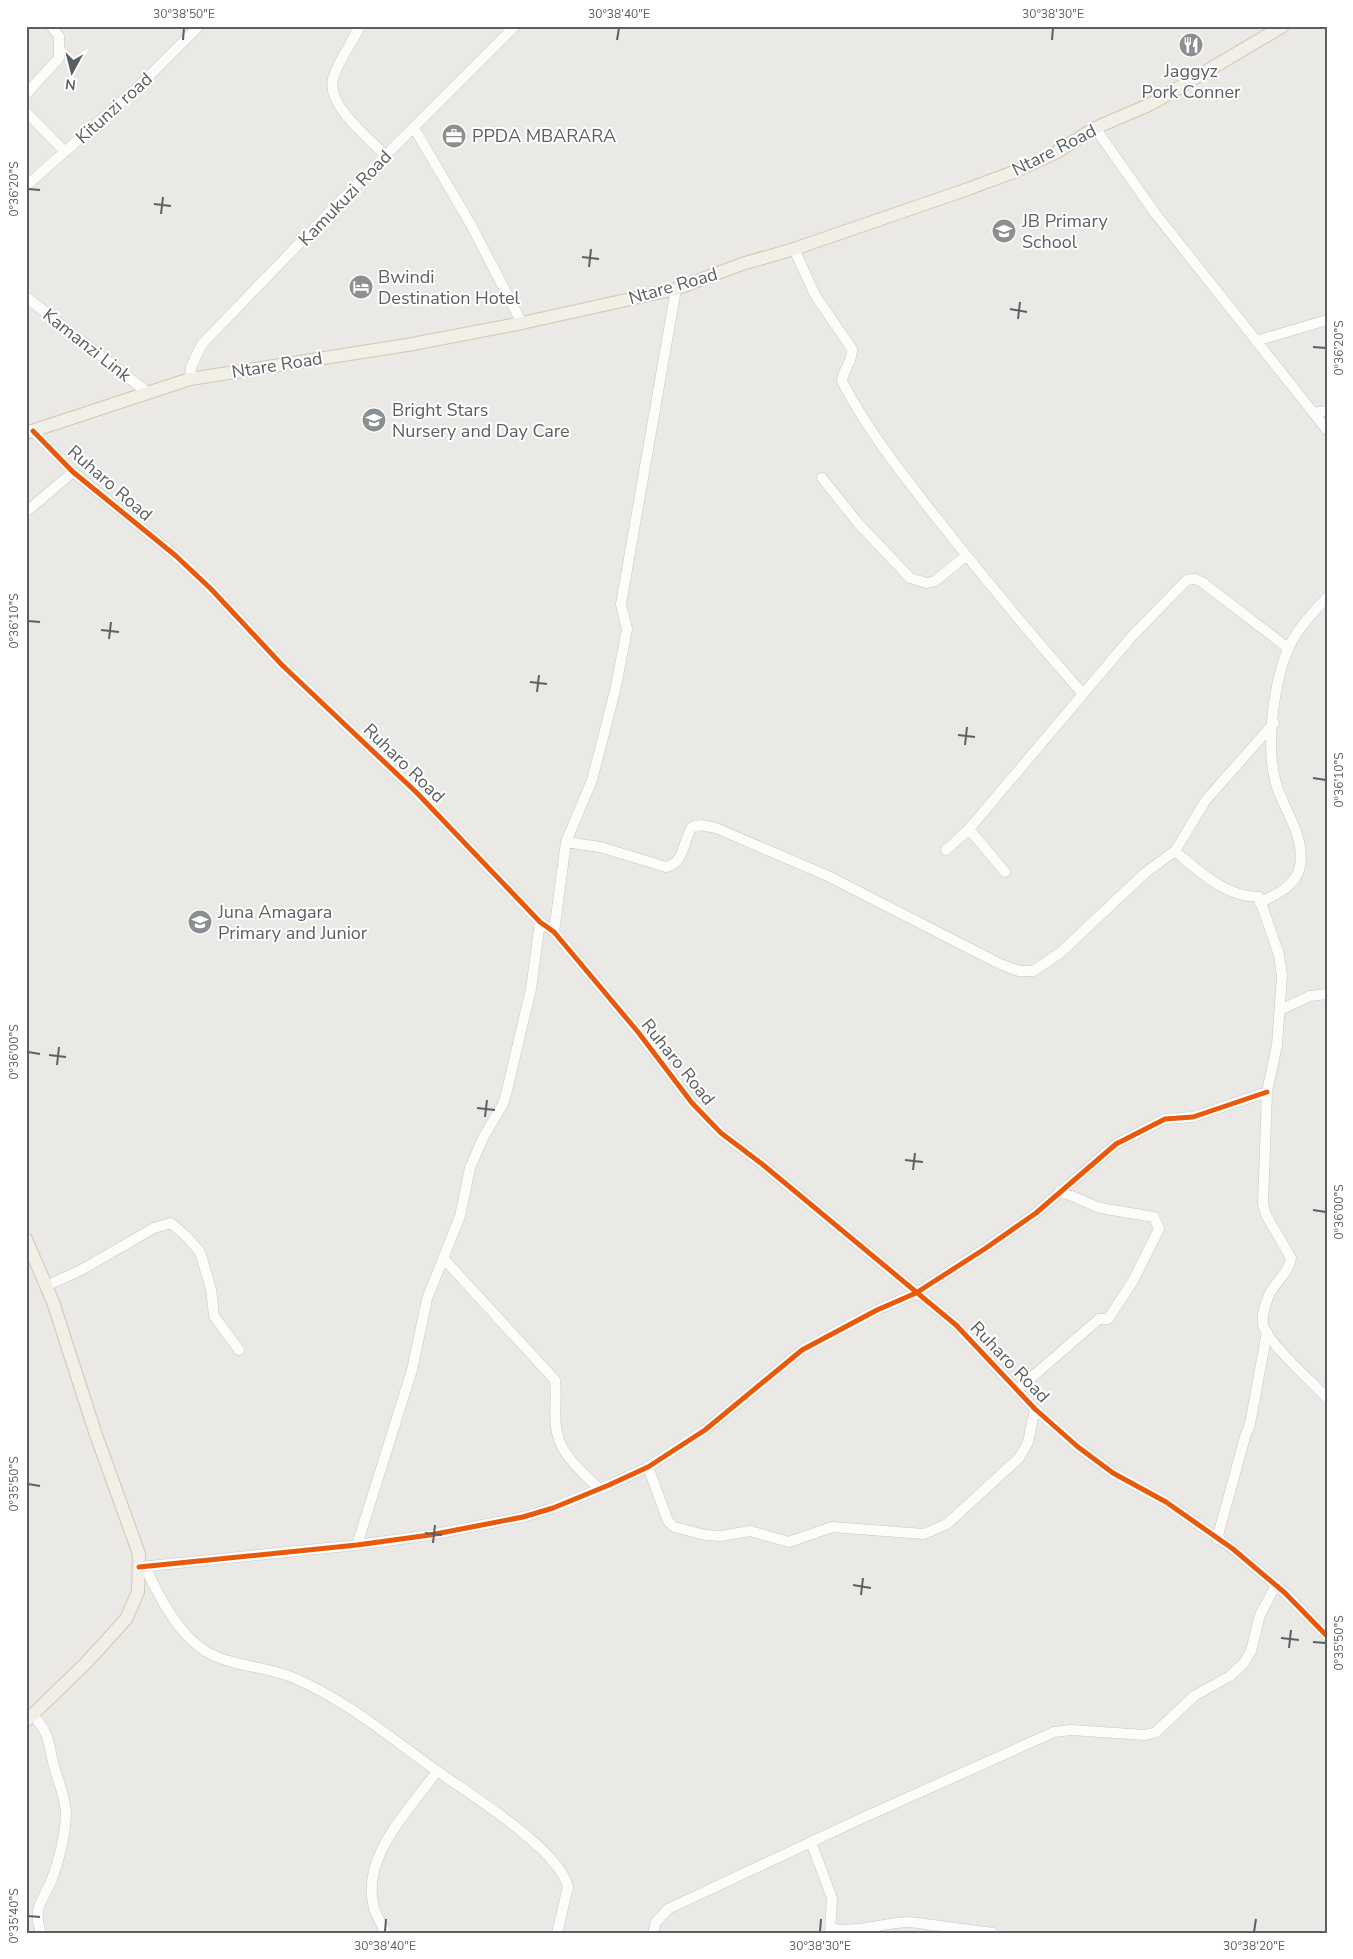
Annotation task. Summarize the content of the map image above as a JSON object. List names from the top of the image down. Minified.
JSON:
{"streets":{"main road":["Ntare Road"],"street":["Kitunzi road","Kamukuzi Road","Kamanzi Link","Ruharo Road"]},"crossings":[["Ntare Road","Kamukuzi Road"],["Ntare Road","Kamanzi Link"],["Ntare Road","Ruharo Road"]],"places":{"restaurant":["Jaggyz Pork Conner"],"office":["PPDA MBARARA"],"school or university":["JB Primary School","Bright Stars Nursery and Day Care","Juna Amagara Primary and Junior"],"hotel":["Bwindi Destination Hotel"]},"north":"bottom","coordinates":["30°38'50\"E","30°38'40\"E","30°38'30\"E","0°36'20\"S","0°36'10\"S","0°36'00\"S","0°35'50\"S","0°35'40\"S","30°38'20\"E"]}
